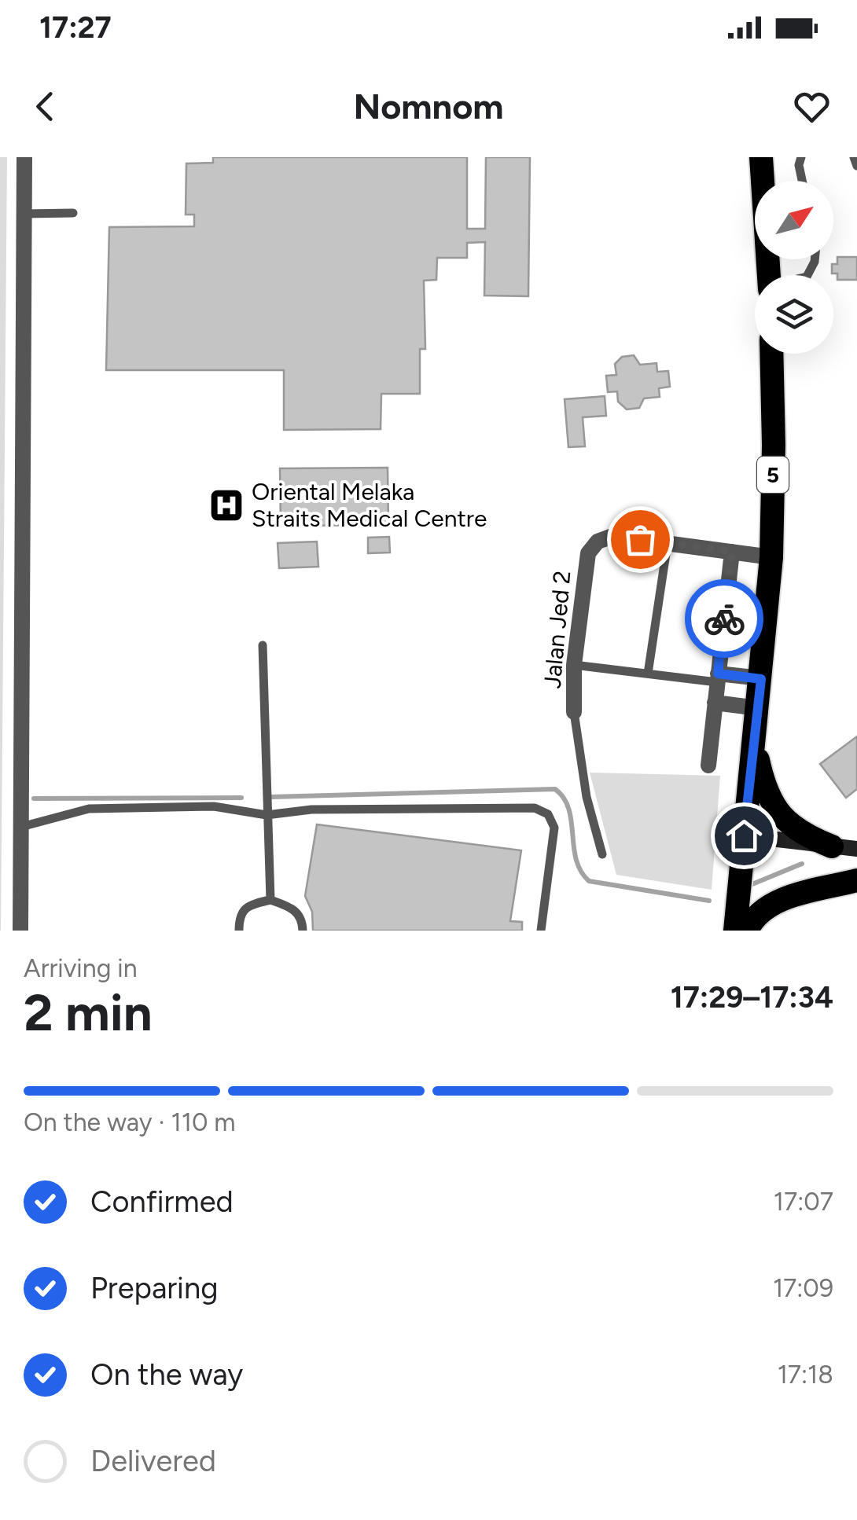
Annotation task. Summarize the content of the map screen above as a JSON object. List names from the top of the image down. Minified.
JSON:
{"streets":{"highway":["5"],"street":["Jalan Jed 2"]},"crossings":[["5","Jalan Jed 2"]],"places":{"hospital":["Oriental Melaka Straits Medical Centre"]},"north":"top right","page":{"status":"17:27","header":"Nomnom","heading":["2 min","Arriving in","17:29–17:34"],"bar":"On the way · 110 m","list":[["Confirmed","17:07"],["Preparing","17:09"],["On the way","17:18"],"Delivered"]}}
